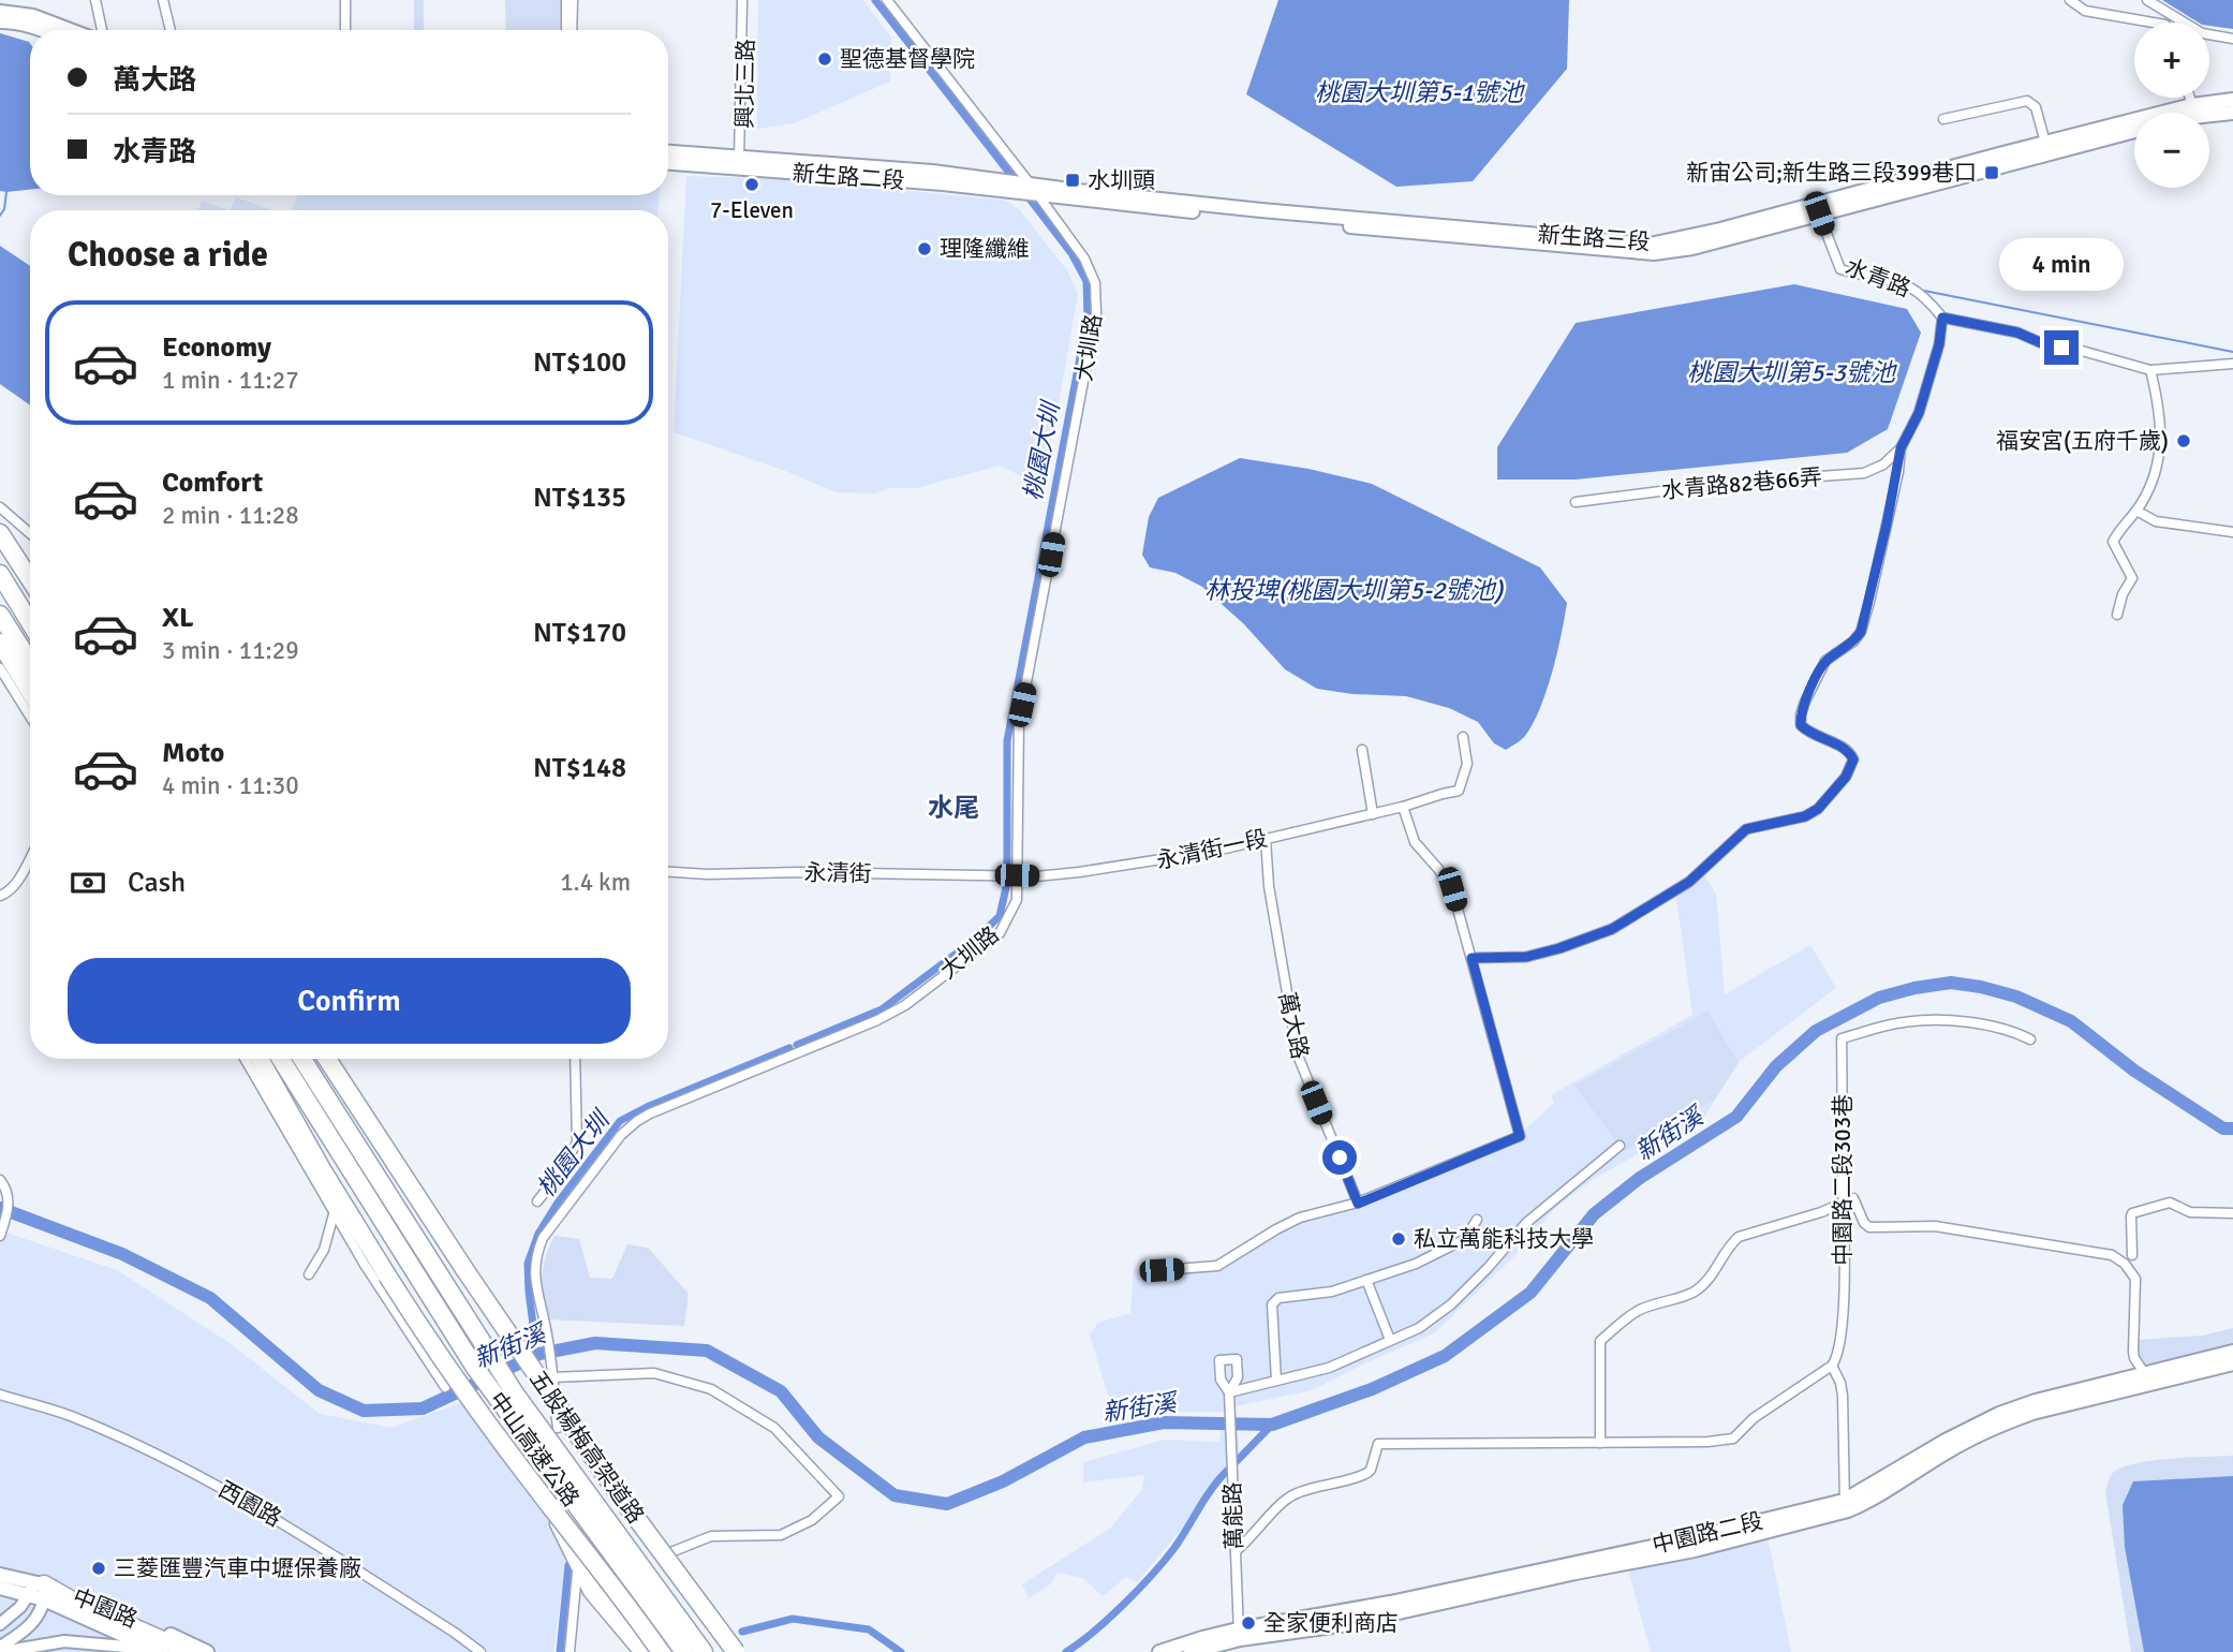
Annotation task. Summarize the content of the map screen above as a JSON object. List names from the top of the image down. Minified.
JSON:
{"streets":{"highway":["五股楊梅高架道路","中山高速公路"],"main road":["新生路二段","新生路三段","中園路二段","中園路"],"street":["興北三路","水青路","大圳路","水青路82巷66弄","永清街一段","永清街","萬大路","中園路二段303巷","西園路","萬能路"]},"crossings":[["興北三路","新生路二段"],["新生路二段","新生路三段"],["新生路二段","大圳路"],["新生路三段","水青路"],["新生路三段","大圳路"],["大圳路","永清街一段"],["大圳路","永清街"],["永清街一段","永清街"],["永清街一段","萬大路"],["萬能路","中園路二段"]],"districts":["水尾"],"water":["桃園大圳第5-1號池","桃園大圳第5-3號池","桃園大圳","林投埤(桃園大圳第5-2號池)","新街溪"],"places":{"other":["聖德基督學院","7-Eleven","理隆纖維","福安宮(五府千歲)","私立萬能科技大學","三菱匯豐汽車中壢保養廠","全家便利商店"],"transit":["新宙公司;新生路三段399巷口","水圳頭"]},"page":{"map_buttons":["+","−"],"banner":["萬大路","水青路"],"heading":"Choose a ride","bubble":"4 min","list":[{"name":"Economy","note":"1 min · 11:27","value":"NT$100"},{"name":"Comfort","note":"2 min · 11:28","value":"NT$135"},{"name":"XL","note":"3 min · 11:29","value":"NT$170"},{"name":"Moto","note":"4 min · 11:30","value":"NT$148"}],"pay":["Cash","1.4 km"],"buttons":"Confirm"}}
